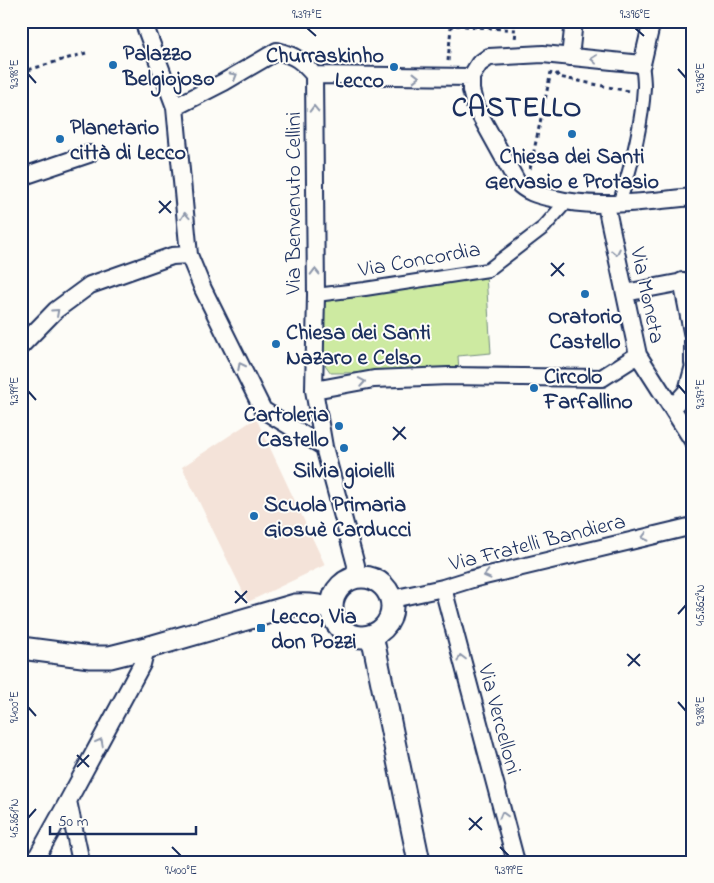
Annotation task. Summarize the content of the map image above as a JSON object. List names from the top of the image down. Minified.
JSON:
{"streets":{"street":["Via Benvenuto Cellini","Via Concordia","Via Moneta","Via Fratelli Bandiera","Via Vercelloni"]},"crossings":[["Via Benvenuto Cellini","Via Concordia"],["Via Benvenuto Cellini","Via Fratelli Bandiera"],["Via Concordia","Via Moneta"],["Via Fratelli Bandiera","Via Vercelloni"]],"one_way":["Via Moneta","Via Fratelli Bandiera"],"districts":["CASTELLO"],"places":{"other":["Palazzo Belgiojoso","Churraskinho Lecco","Chiesa dei Santi Gervasio e Protasio","Planetario città di Lecco","Oratorio Castello","Chiesa dei Santi Nazaro e Celso","Circolo Farfallino","Cartoleria Castello","Silvia gioielli","Scuola Primaria Giosuè Carducci"],"transit":["Lecco, Via don Pozzi"]},"scale_bar":"50 m","coordinates":["9.397°E","9.396°E","9.398°E","9.399°E","45.862°N","9.400°E","45.861°N"]}
